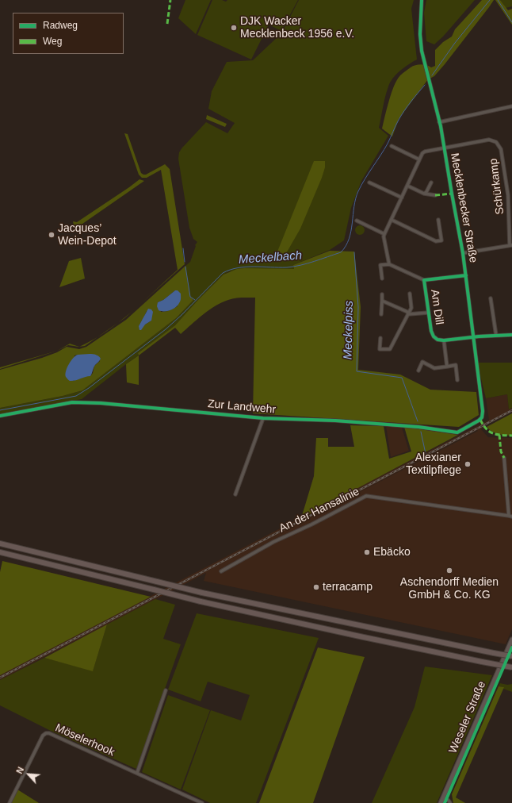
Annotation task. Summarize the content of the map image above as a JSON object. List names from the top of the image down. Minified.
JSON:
{"streets":{"main road":["Weseler Straße"],"street":["Schürkamp","Mecklenbecker Straße","Am Dill","Zur Landwehr","An der Hansalinie","Möselerhook"]},"crossings":[["Schürkamp","Mecklenbecker Straße"],["Mecklenbecker Straße","Am Dill"],["Mecklenbecker Straße","Zur Landwehr"]],"water":["Meckelbach","Meckelpiss"],"places":["DJK Wacker Mecklenbeck 1956 e.V.","Jacques’ Wein-Depot","Alexianer Textilpflege","Ebäcko","Aschendorff Medien GmbH & Co. KG","terracamp"],"legend":["Radweg","Weg"],"north":"top left"}
